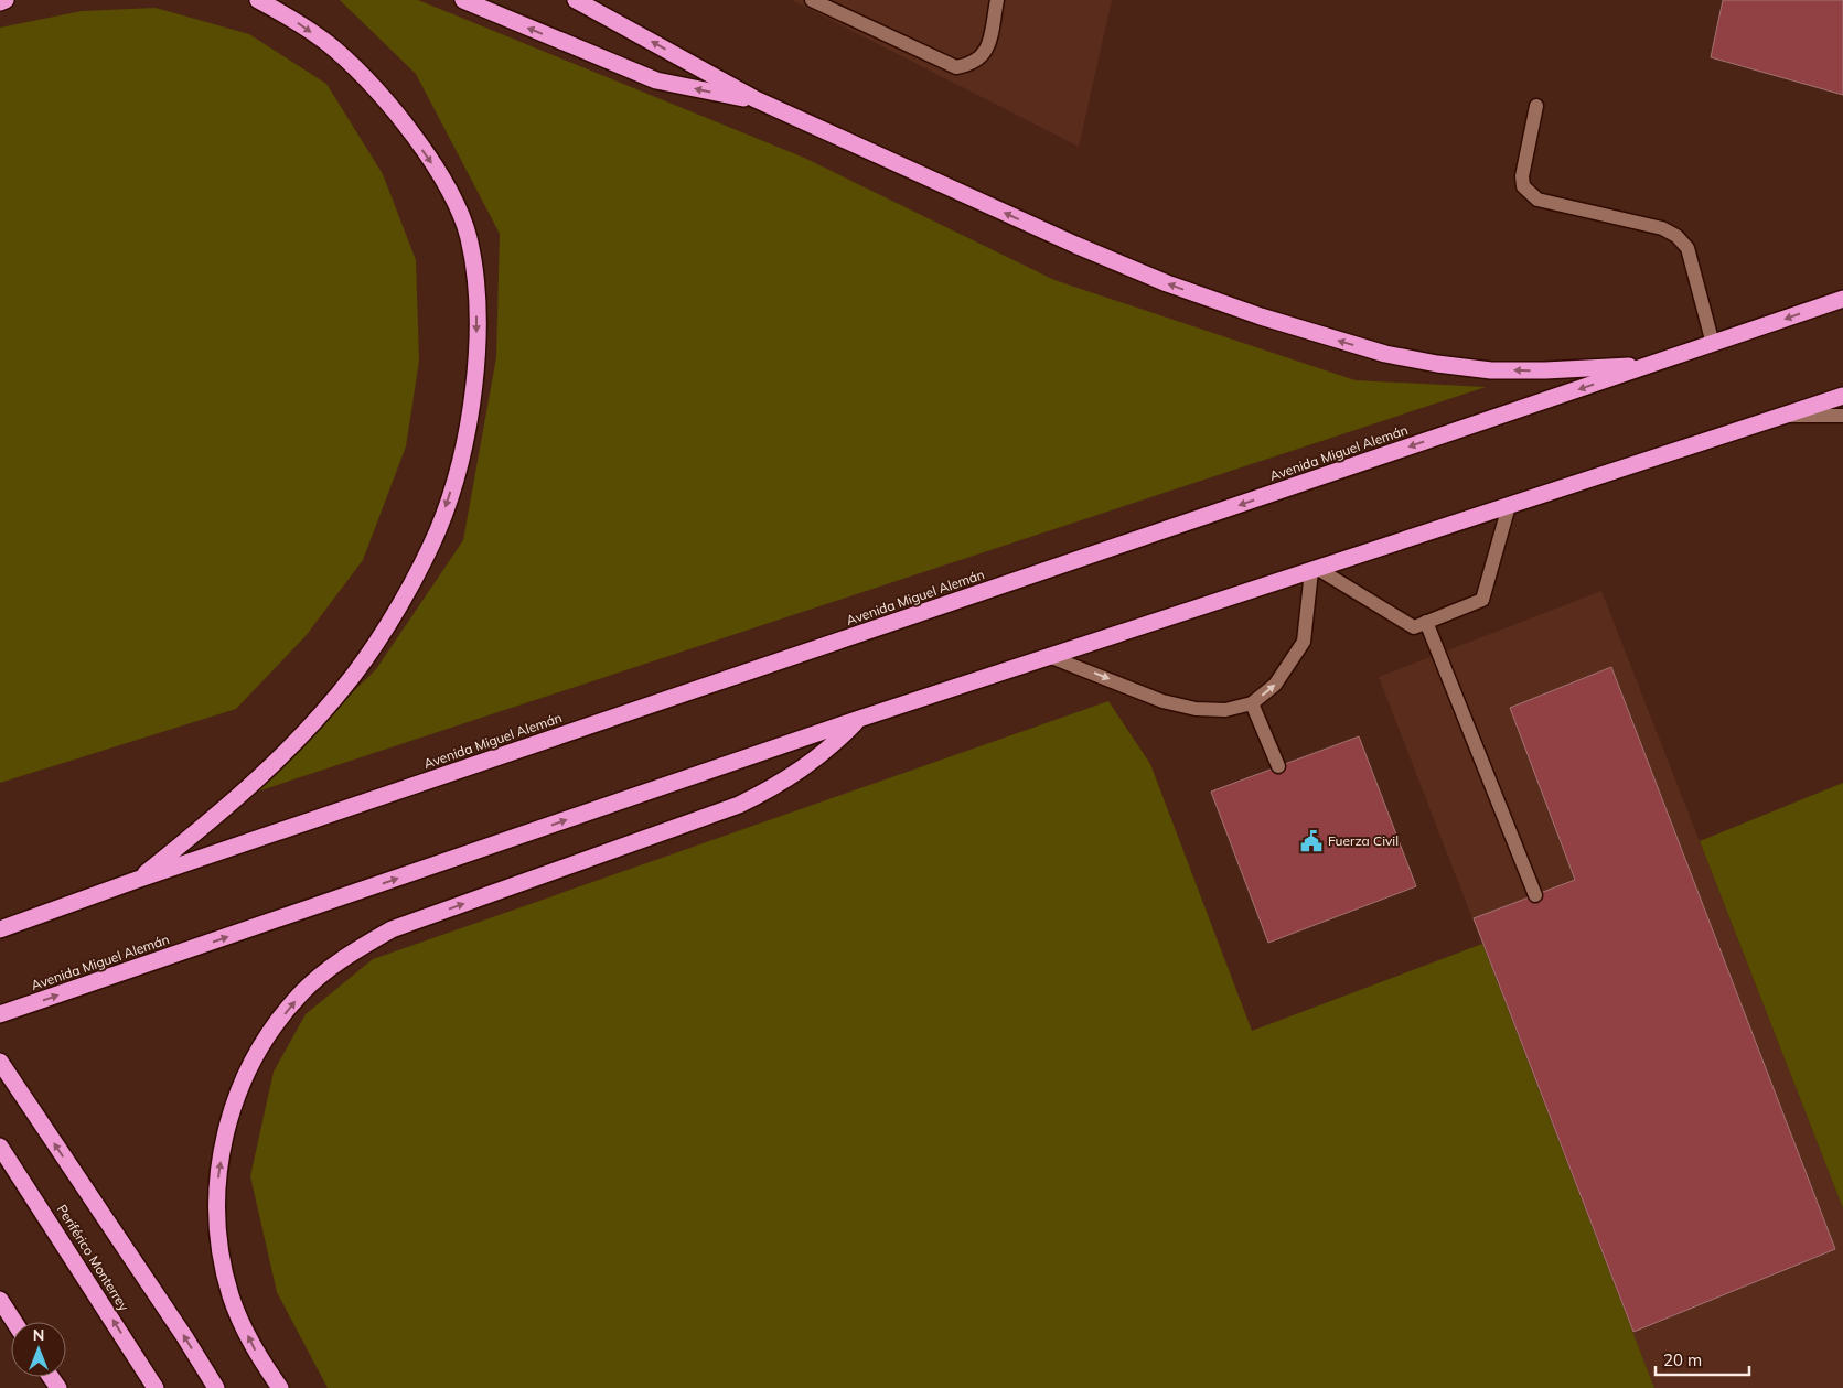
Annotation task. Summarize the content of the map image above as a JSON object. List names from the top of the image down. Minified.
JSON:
{"streets":{"highway":["Avenida Miguel Alemán","Periférico Monterrey"]},"places":{"public building":["Fuerza Civil"]},"scale_bar":"20 m","north":"top"}
